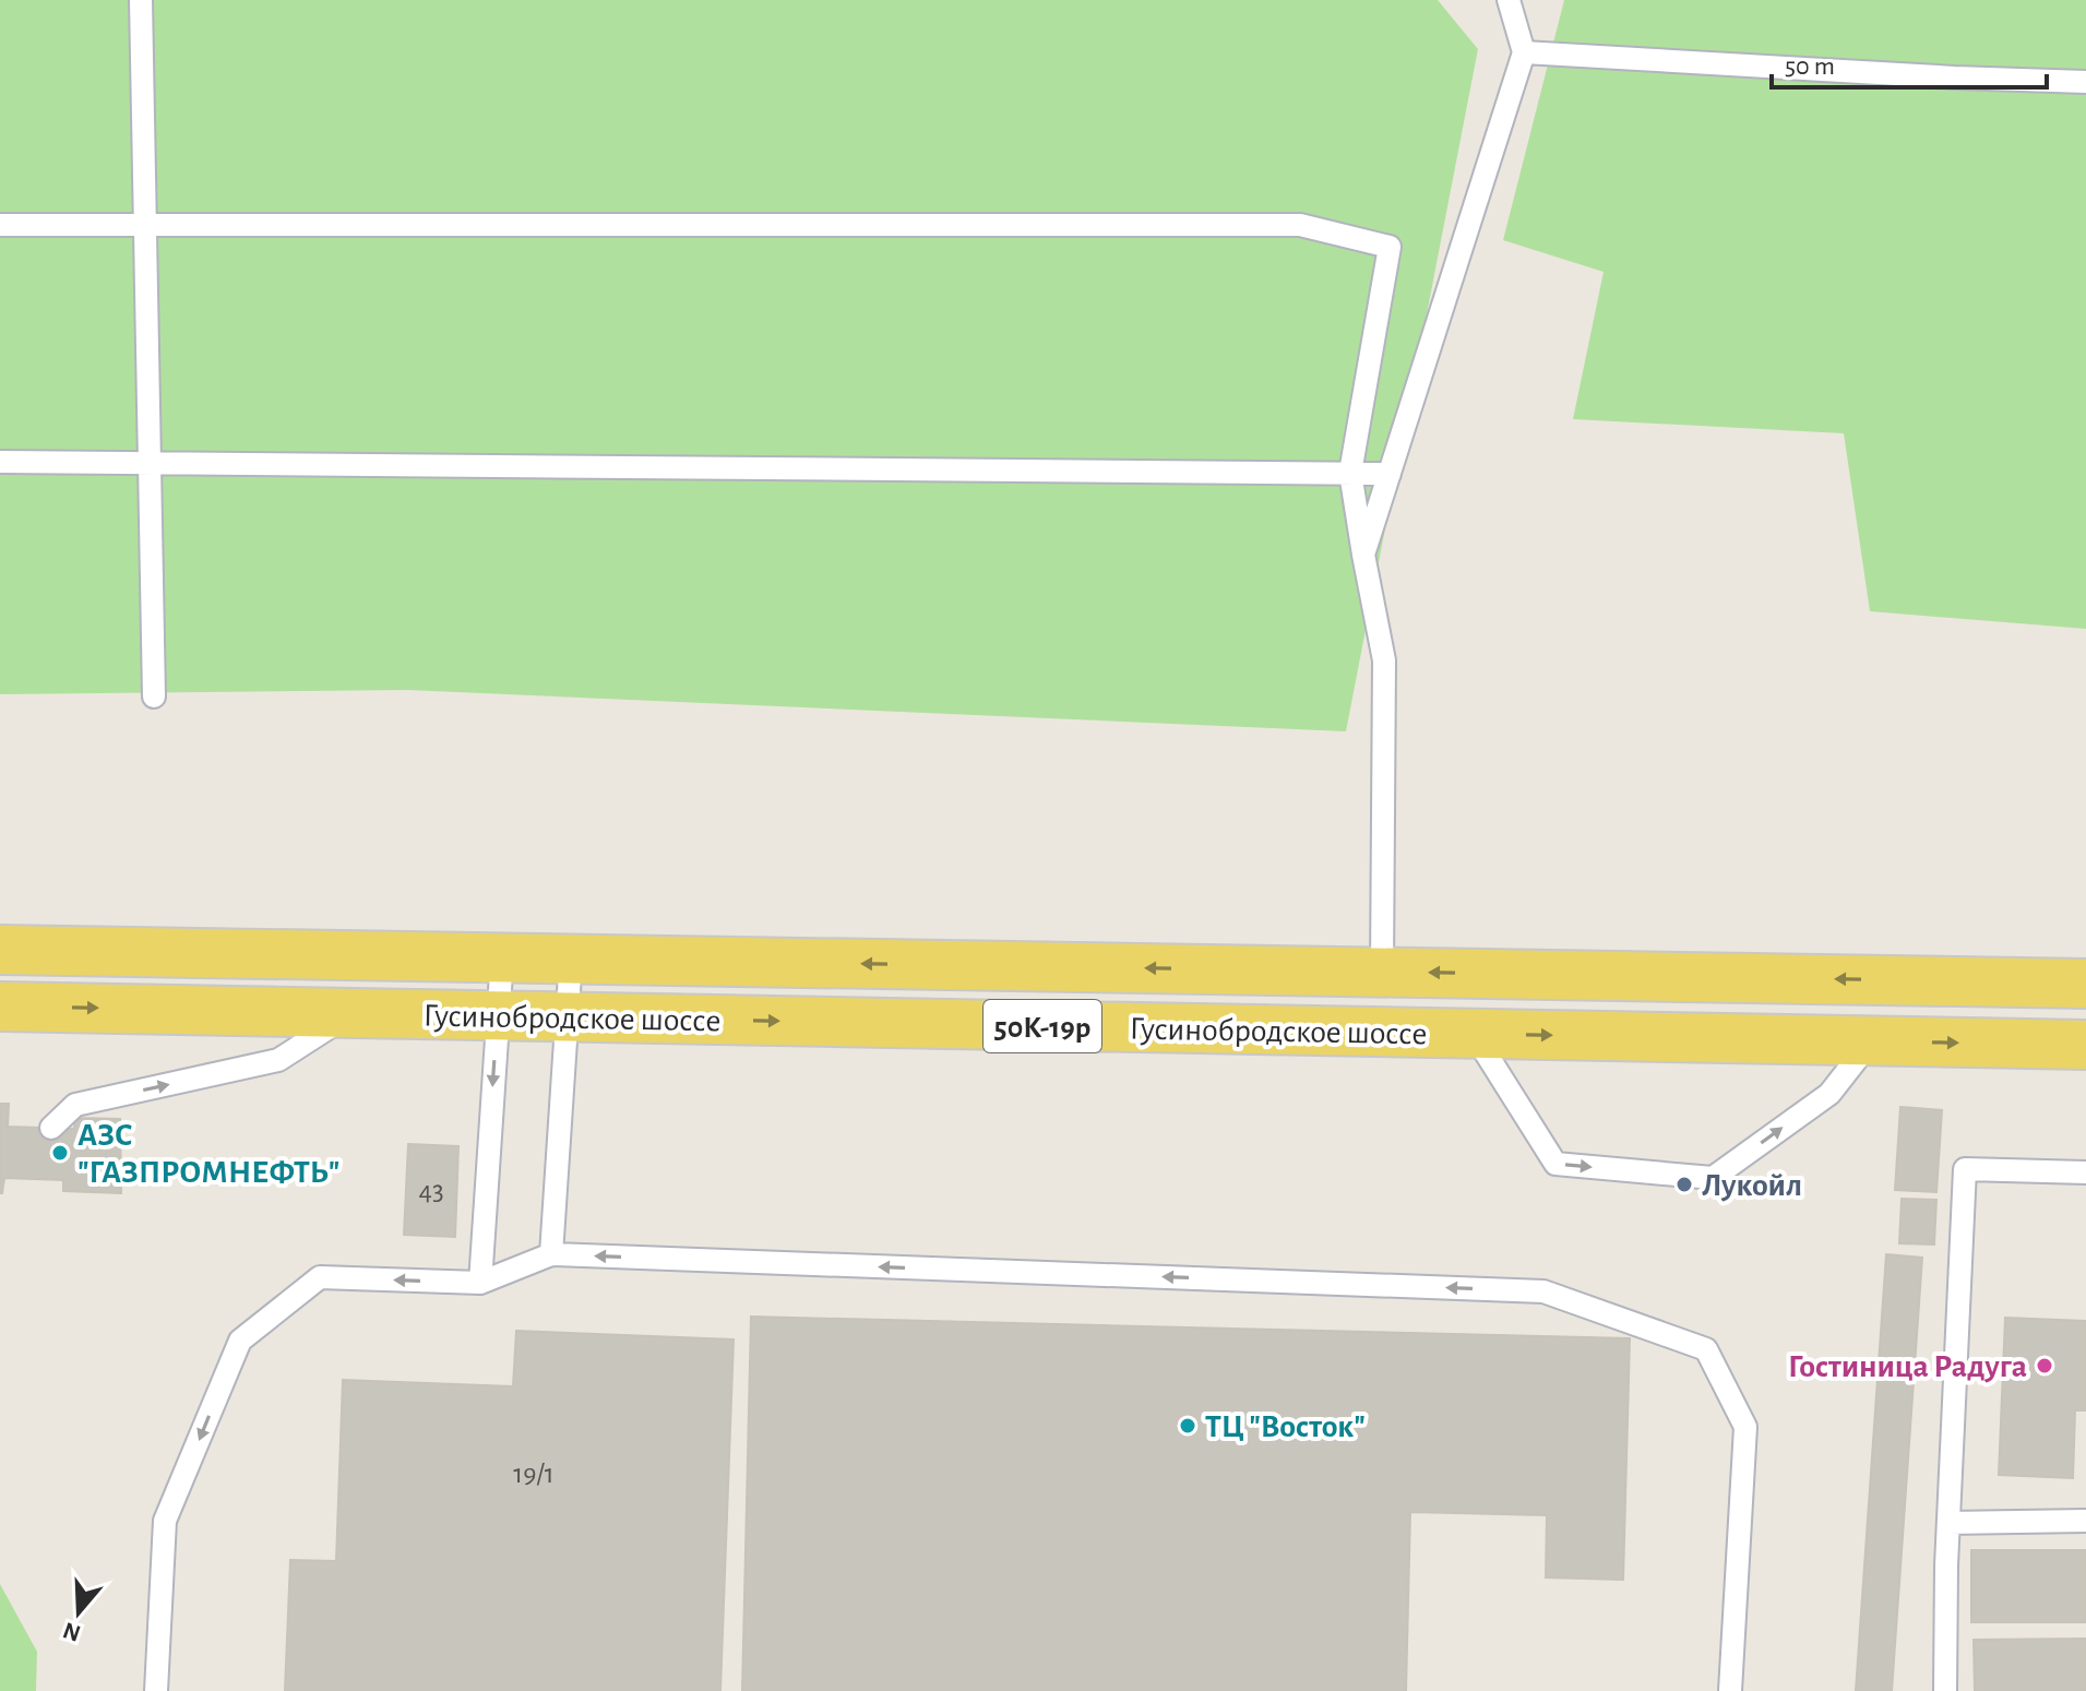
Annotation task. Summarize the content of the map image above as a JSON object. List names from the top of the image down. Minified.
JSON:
{"streets":{"main road":["Гусинобродское шоссе","50К-19р"]},"places":["АЗС \"ГАЗПРОМНЕФТЬ\"","Лукойл","Гостиница Радуга","ТЦ \"Восток\""],"house_numbers":["43","19/1"],"scale_bar":"50 m","north":"bottom"}
